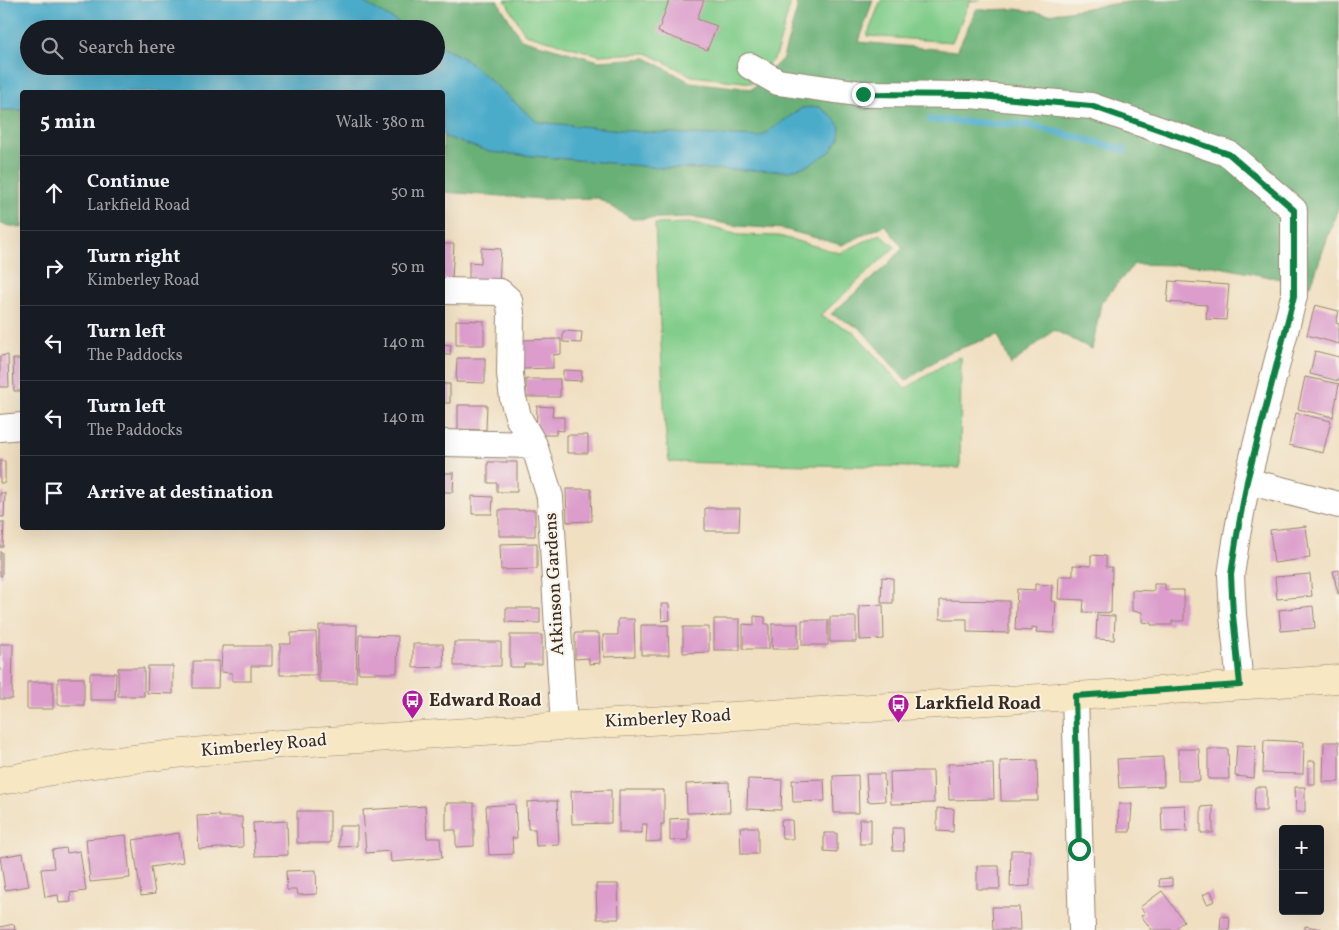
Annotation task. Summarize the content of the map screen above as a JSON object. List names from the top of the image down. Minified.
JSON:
{"streets":{"street":["Atkinson Gardens","Kimberley Road"]},"crossings":[["Atkinson Gardens","Kimberley Road"]],"places":{"bus stop":["Edward Road","Larkfield Road"]},"page":{"search":"Search here","heading":["5 min","Walk · 380 m"],"list":[["Continue","Larkfield Road","50 m"],["Turn right","Kimberley Road","50 m"],["Turn left","The Paddocks","140 m"],["Turn left","The Paddocks","140 m"],"Arrive at destination"],"map_buttons":["+","−"]}}
